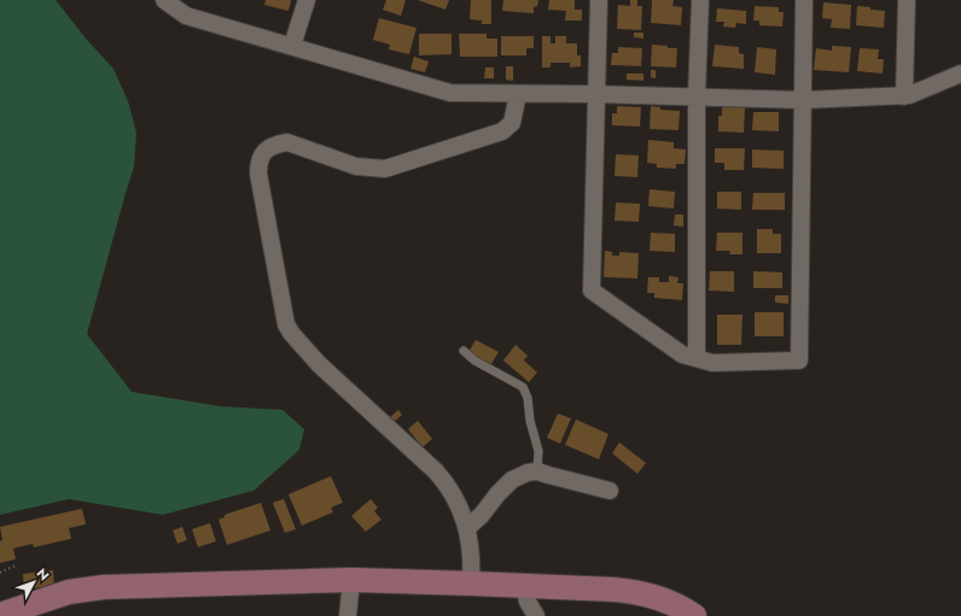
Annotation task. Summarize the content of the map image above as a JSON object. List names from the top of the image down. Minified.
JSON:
{"north":"top right"}
